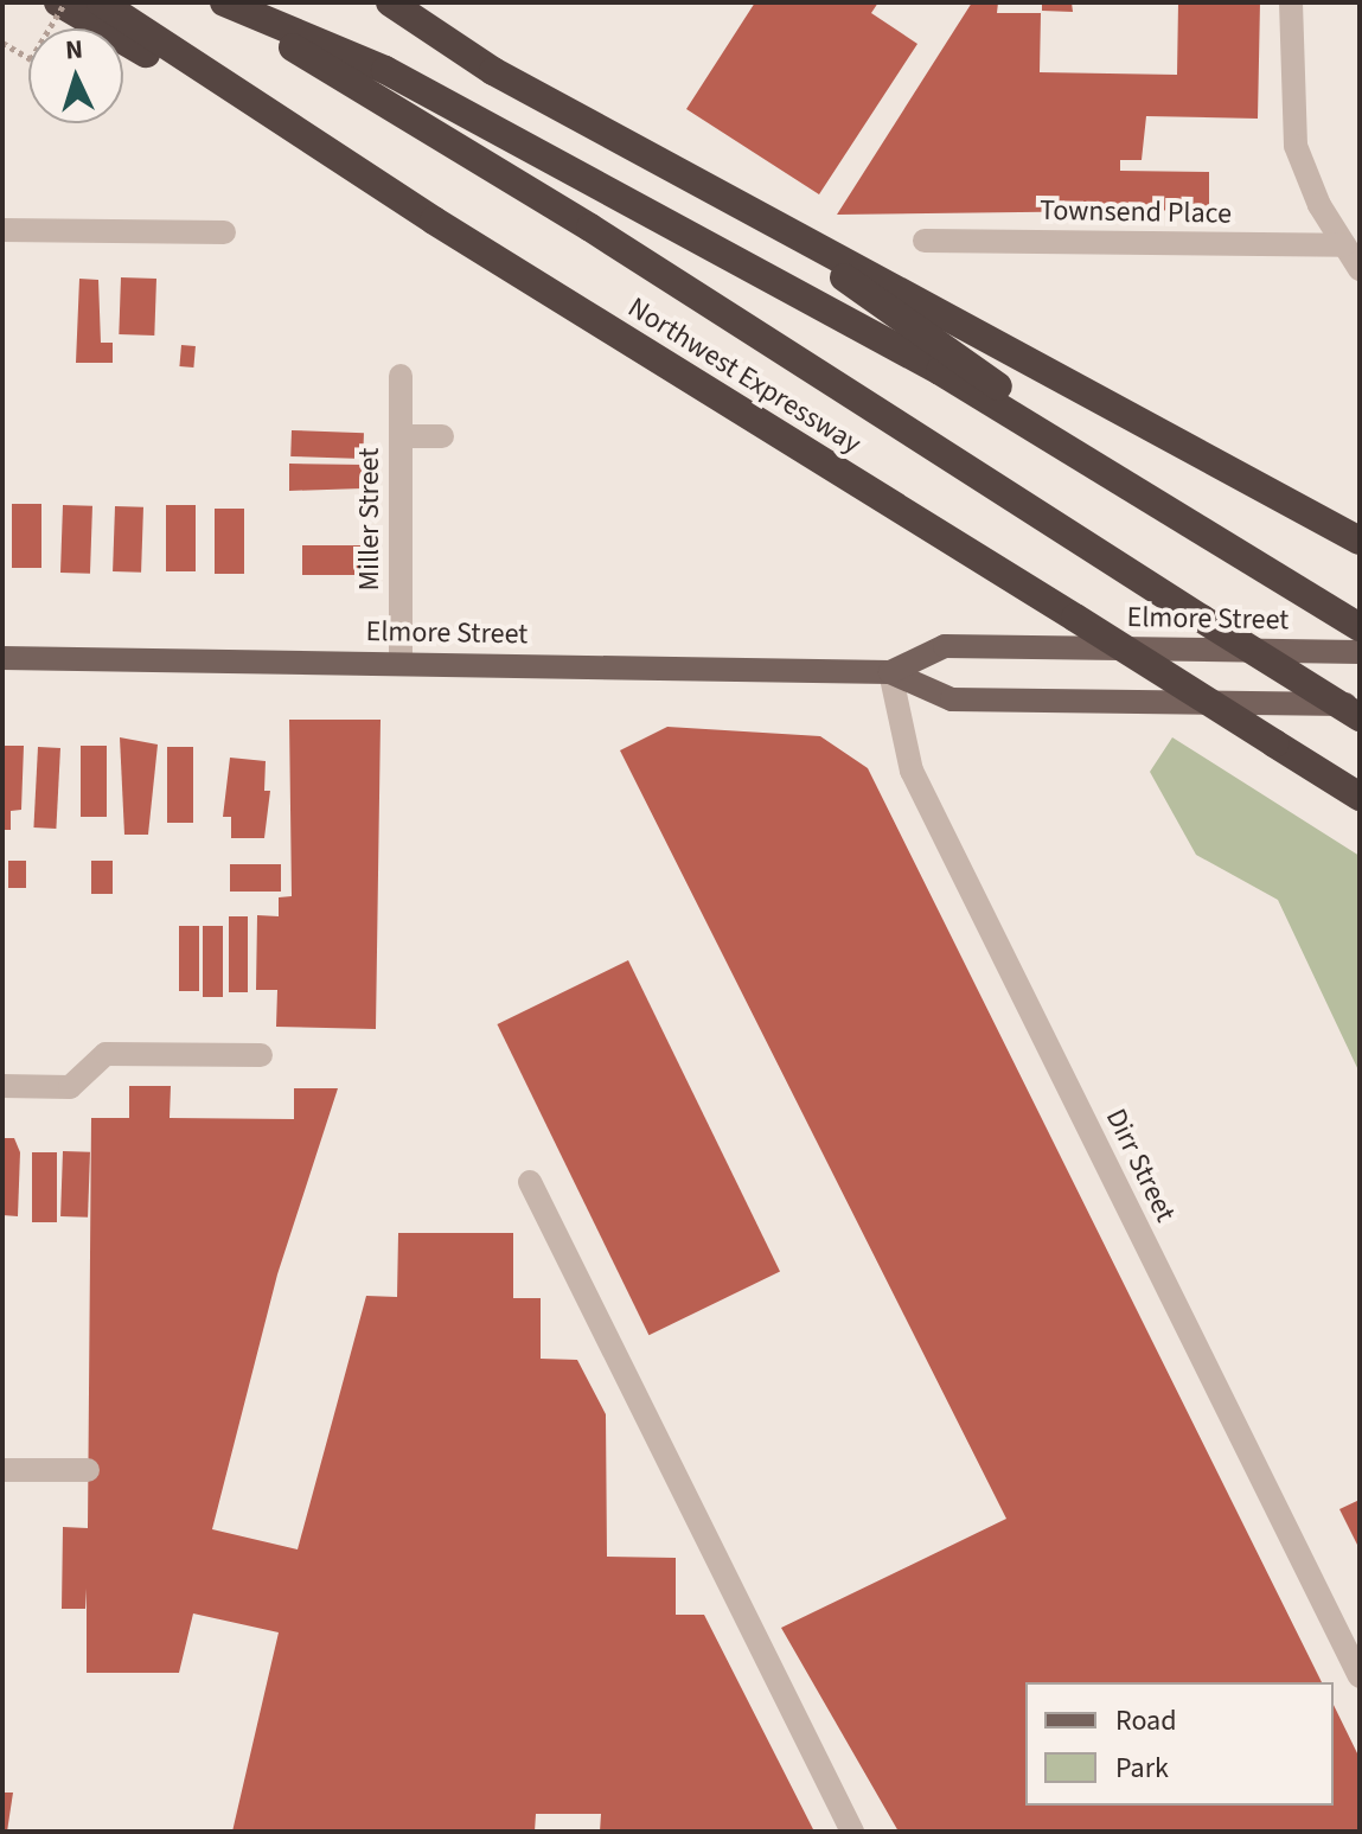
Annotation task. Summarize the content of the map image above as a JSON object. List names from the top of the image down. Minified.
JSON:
{"streets":{"highway":["Northwest Expressway"],"main road":["Elmore Street"],"street":["Townsend Place","Miller Street","Dirr Street"]},"crossings":[["Miller Street","Elmore Street"],["Elmore Street","Dirr Street"]],"legend":["Road","Park"],"north":"top"}
